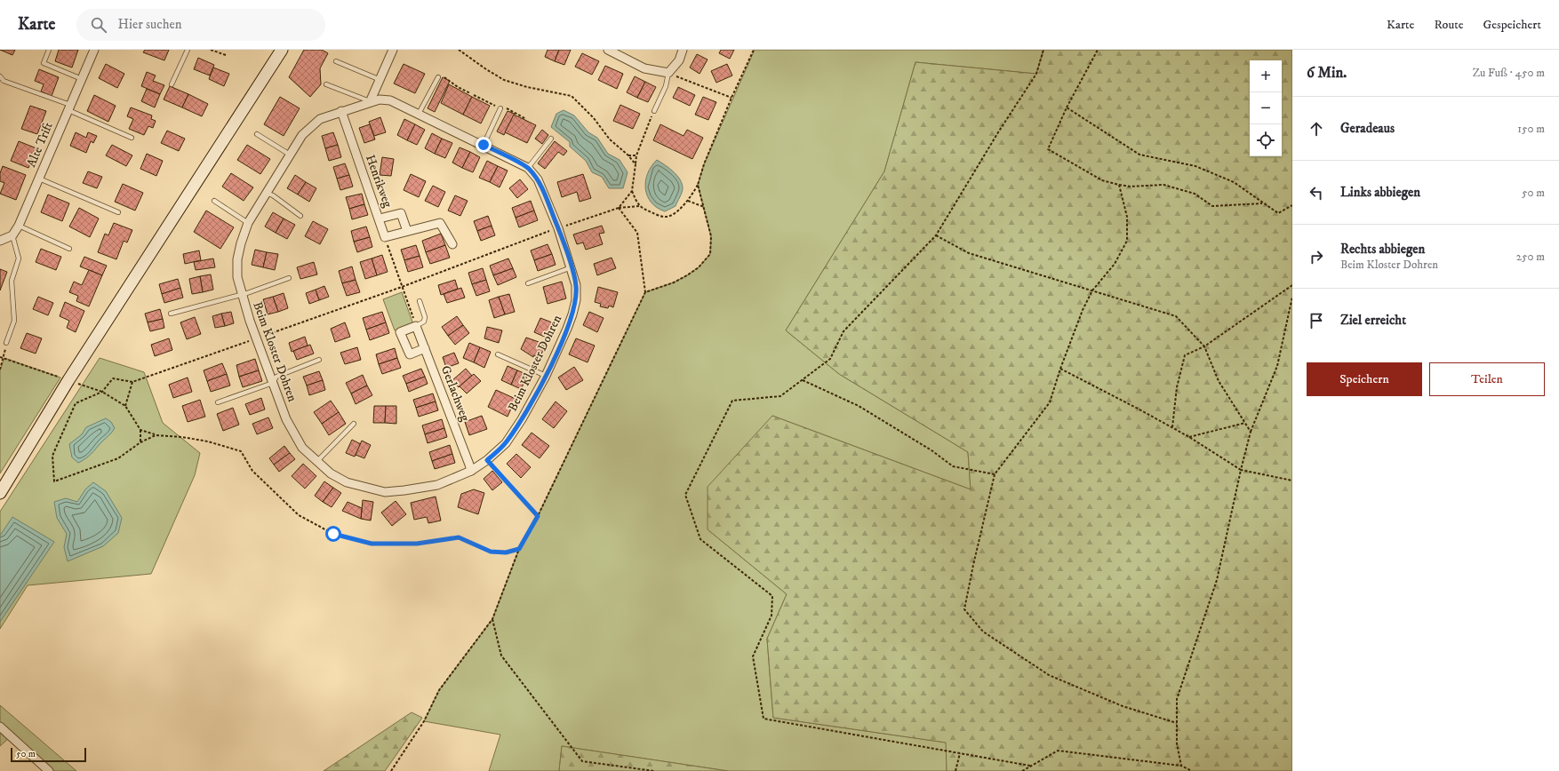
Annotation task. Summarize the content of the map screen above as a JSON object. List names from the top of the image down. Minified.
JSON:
{"streets":{"street":["Alte Trift","Henrikweg","Beim Kloster Dohren","Gerlachweg"]},"crossings":[["Henrikweg","Beim Kloster Dohren"],["Beim Kloster Dohren","Gerlachweg"]],"scale_bar":"50 m","page":{"header":"Karte","search":"Hier suchen","nav":["Karte","Route","Gespeichert"],"heading":["6 Min.","Zu Fuß · 450 m"],"map_buttons":["+","−"],"list":[["Geradeaus","150 m"],["Links abbiegen","50 m"],["Rechts abbiegen","Beim Kloster Dohren","250 m"],"Ziel erreicht"],"buttons":["Speichern","Teilen"],"scale":"50 m"}}
